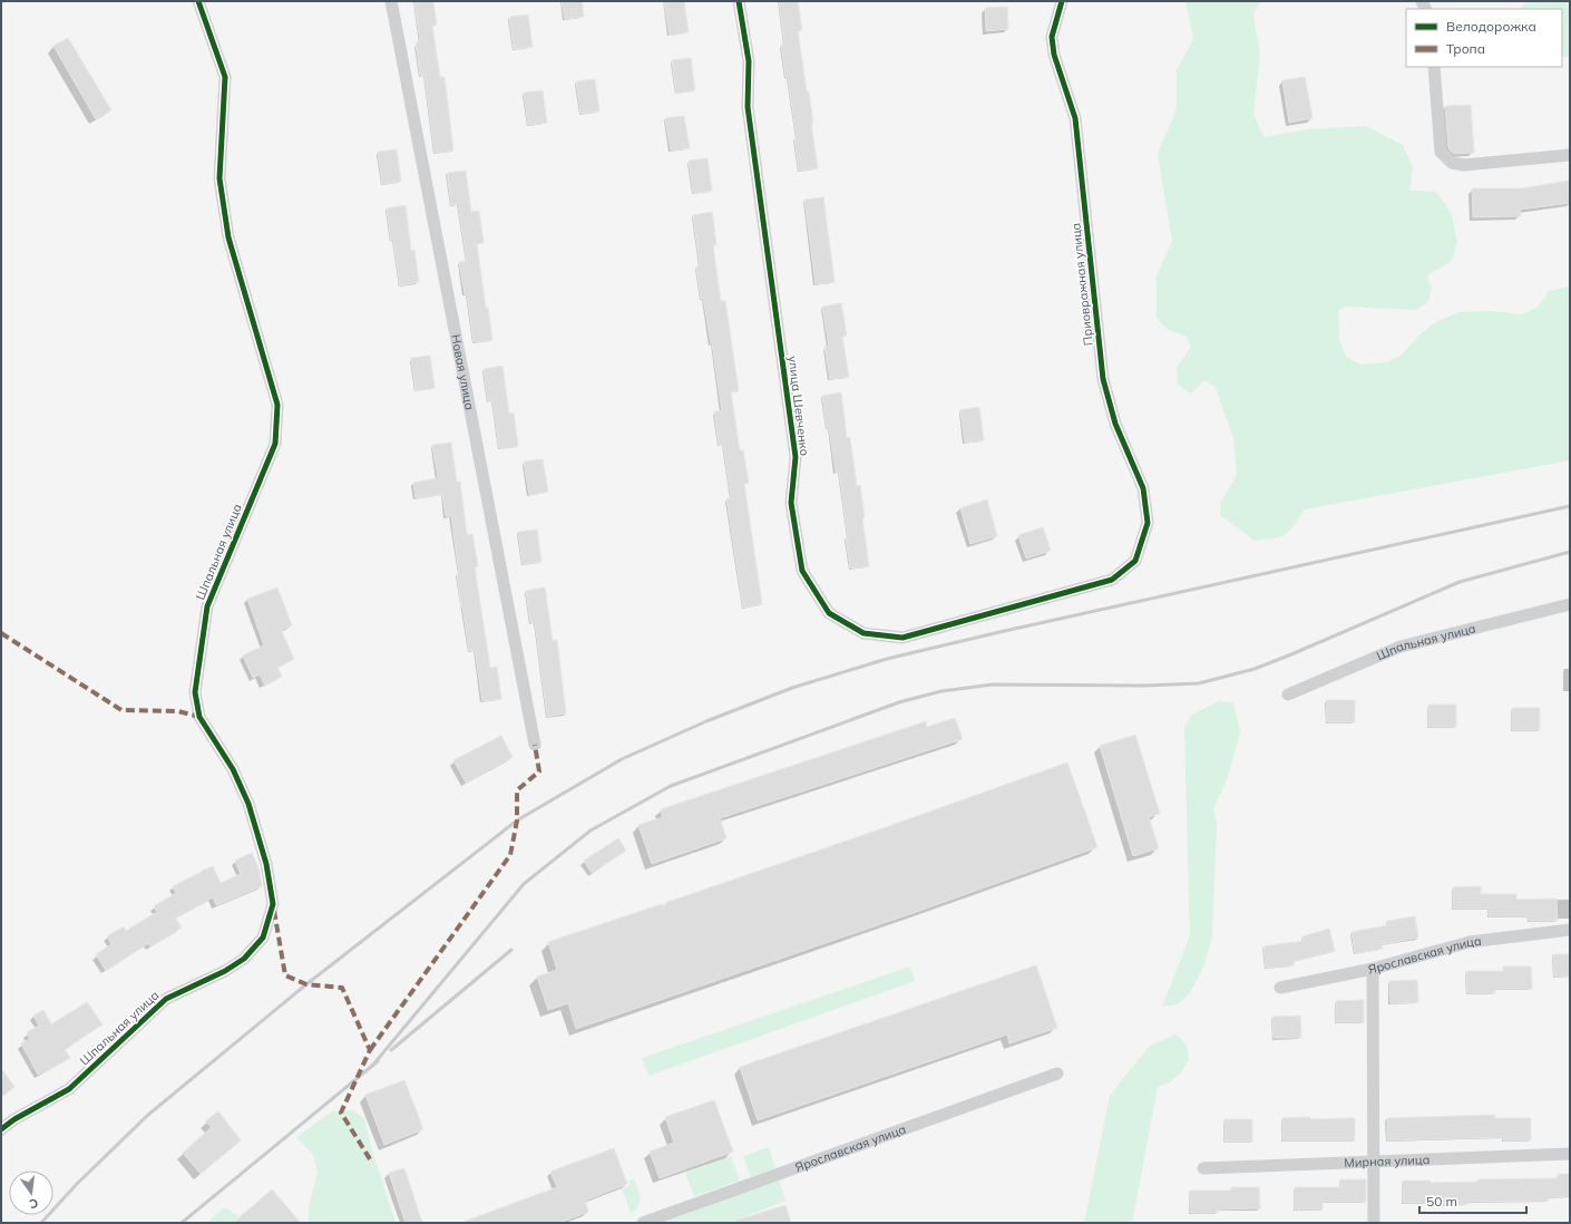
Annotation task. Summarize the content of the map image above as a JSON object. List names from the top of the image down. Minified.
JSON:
{"streets":{"street":["Приовражная улица","Новая улица","улица Шевченко","Шпальная улица","Ярославская улица","Мирная улица"]},"crossings":[["Приовражная улица","улица Шевченко"]],"legend":["Велодорожка","Тропа"],"scale_bar":"50 m","north":"bottom"}
